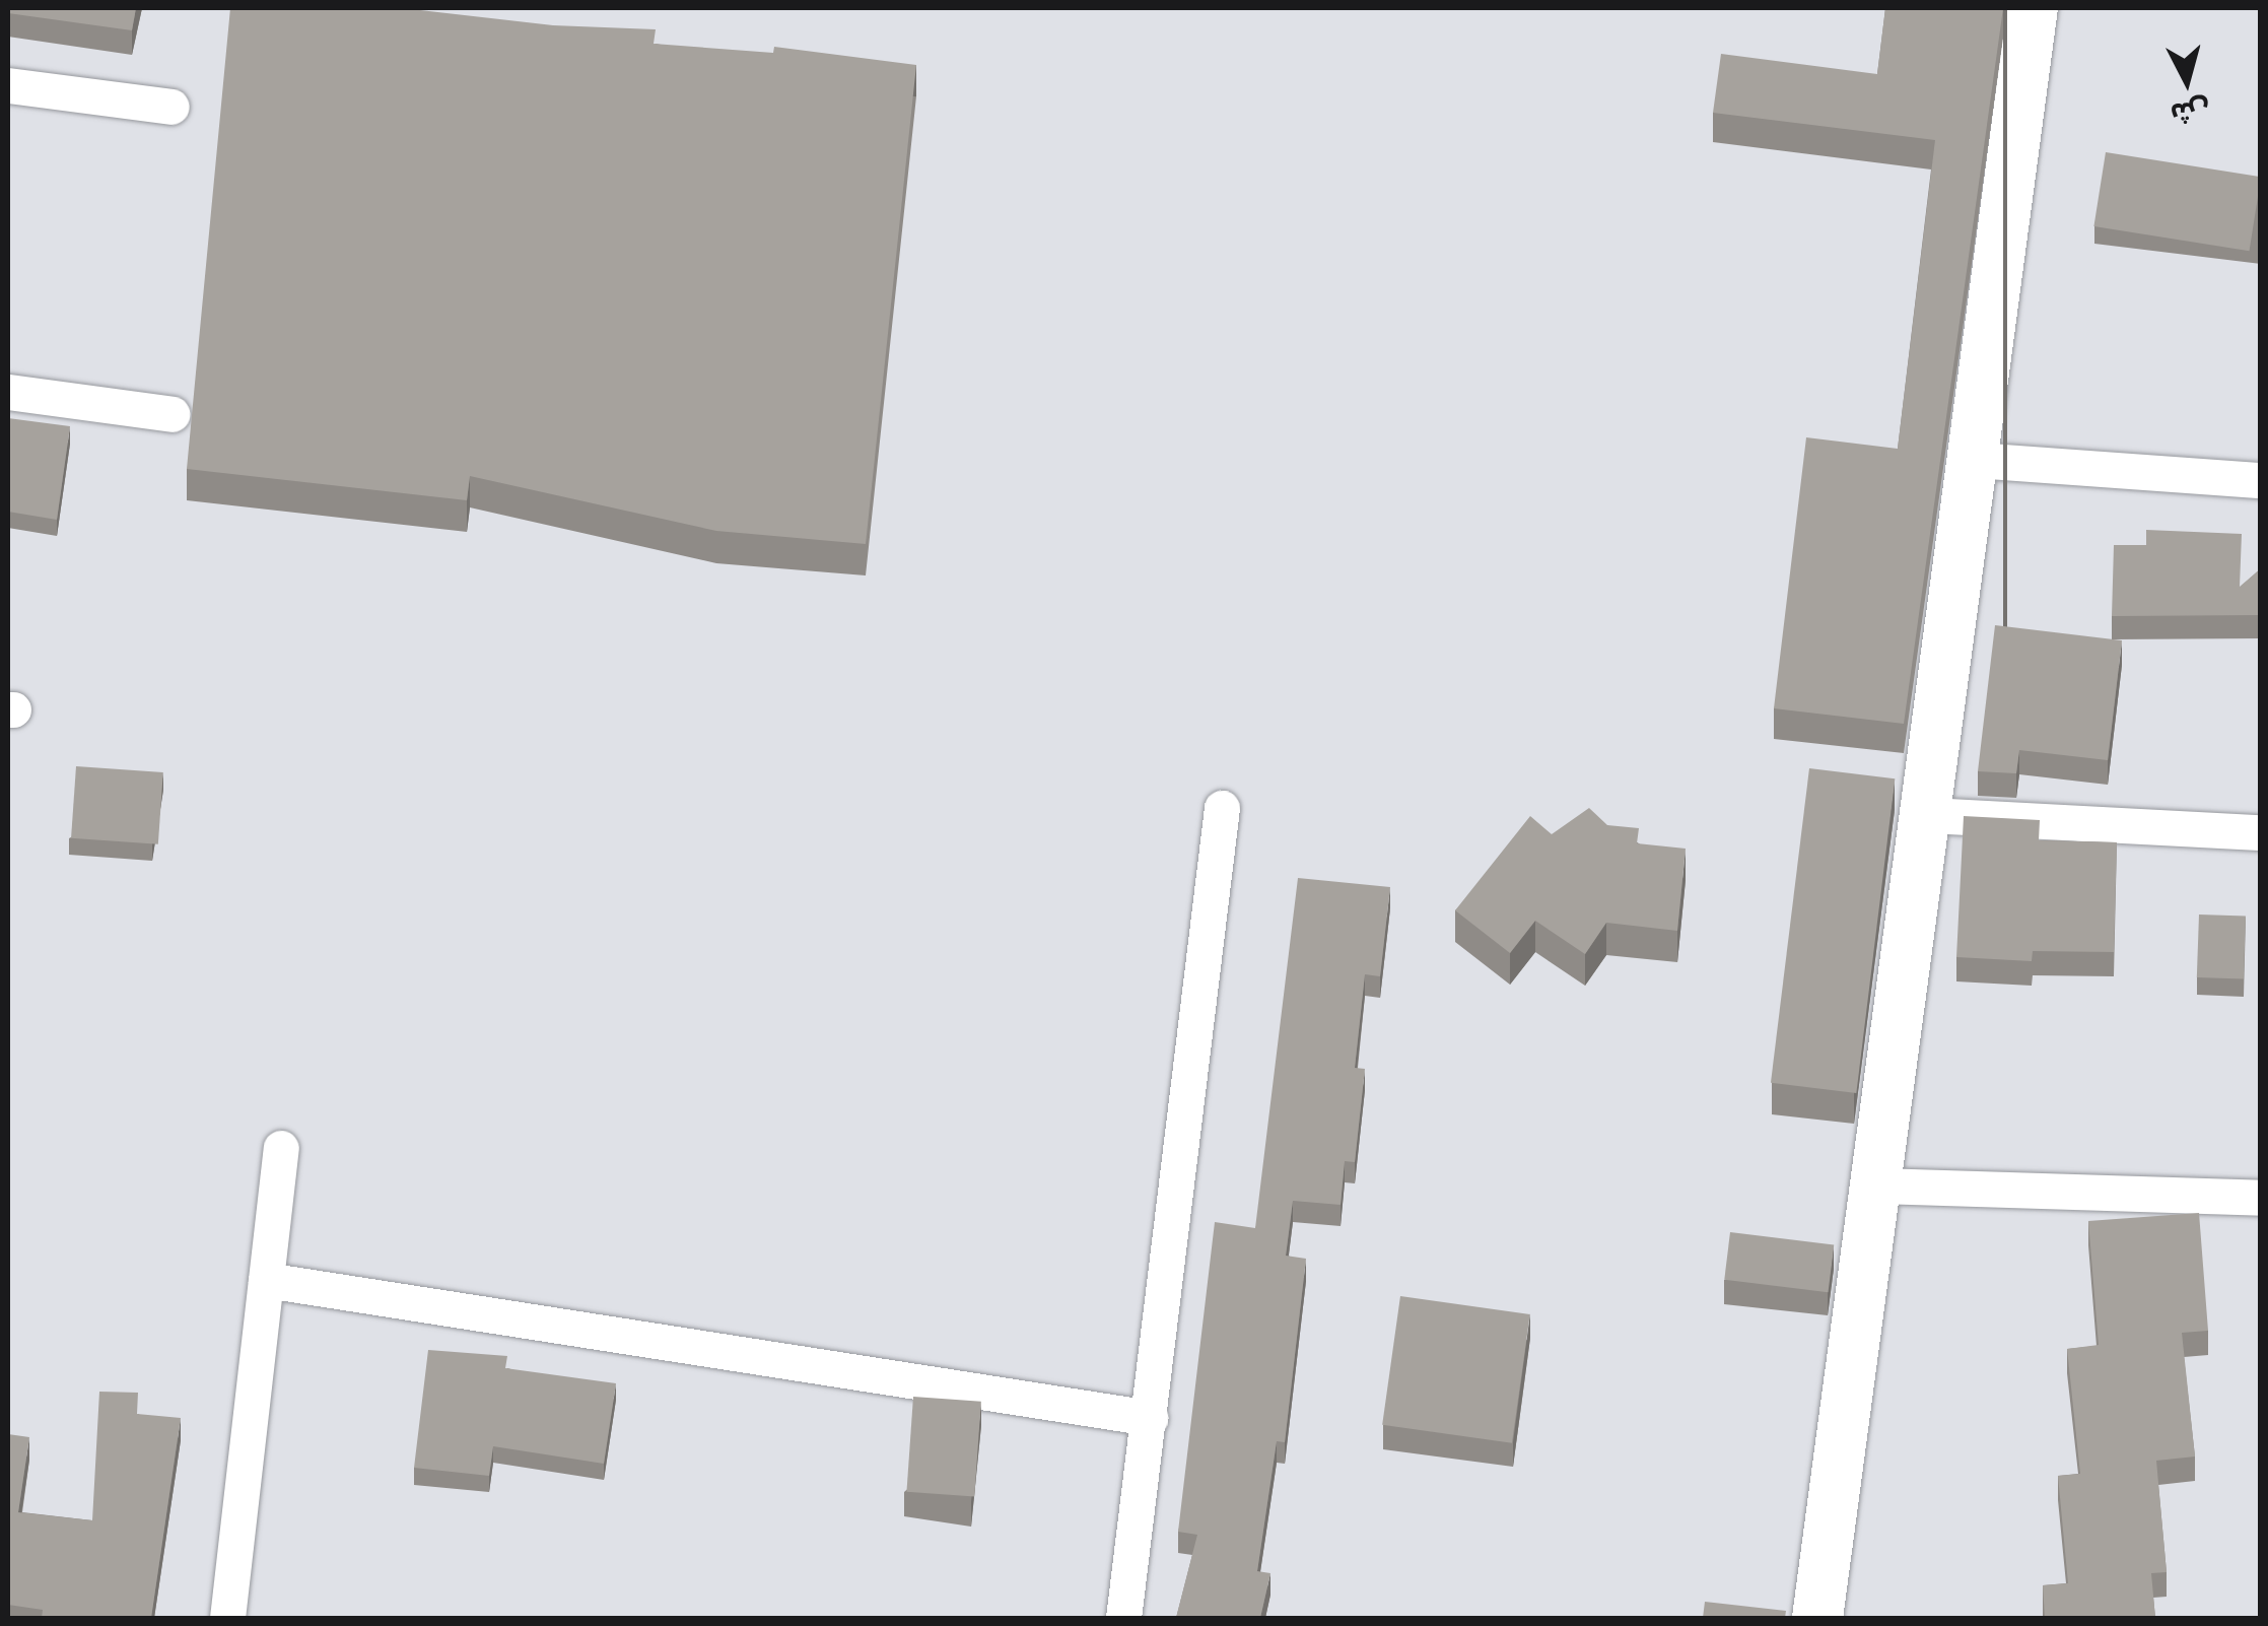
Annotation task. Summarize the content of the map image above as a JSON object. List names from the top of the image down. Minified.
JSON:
{"north":"bottom"}
